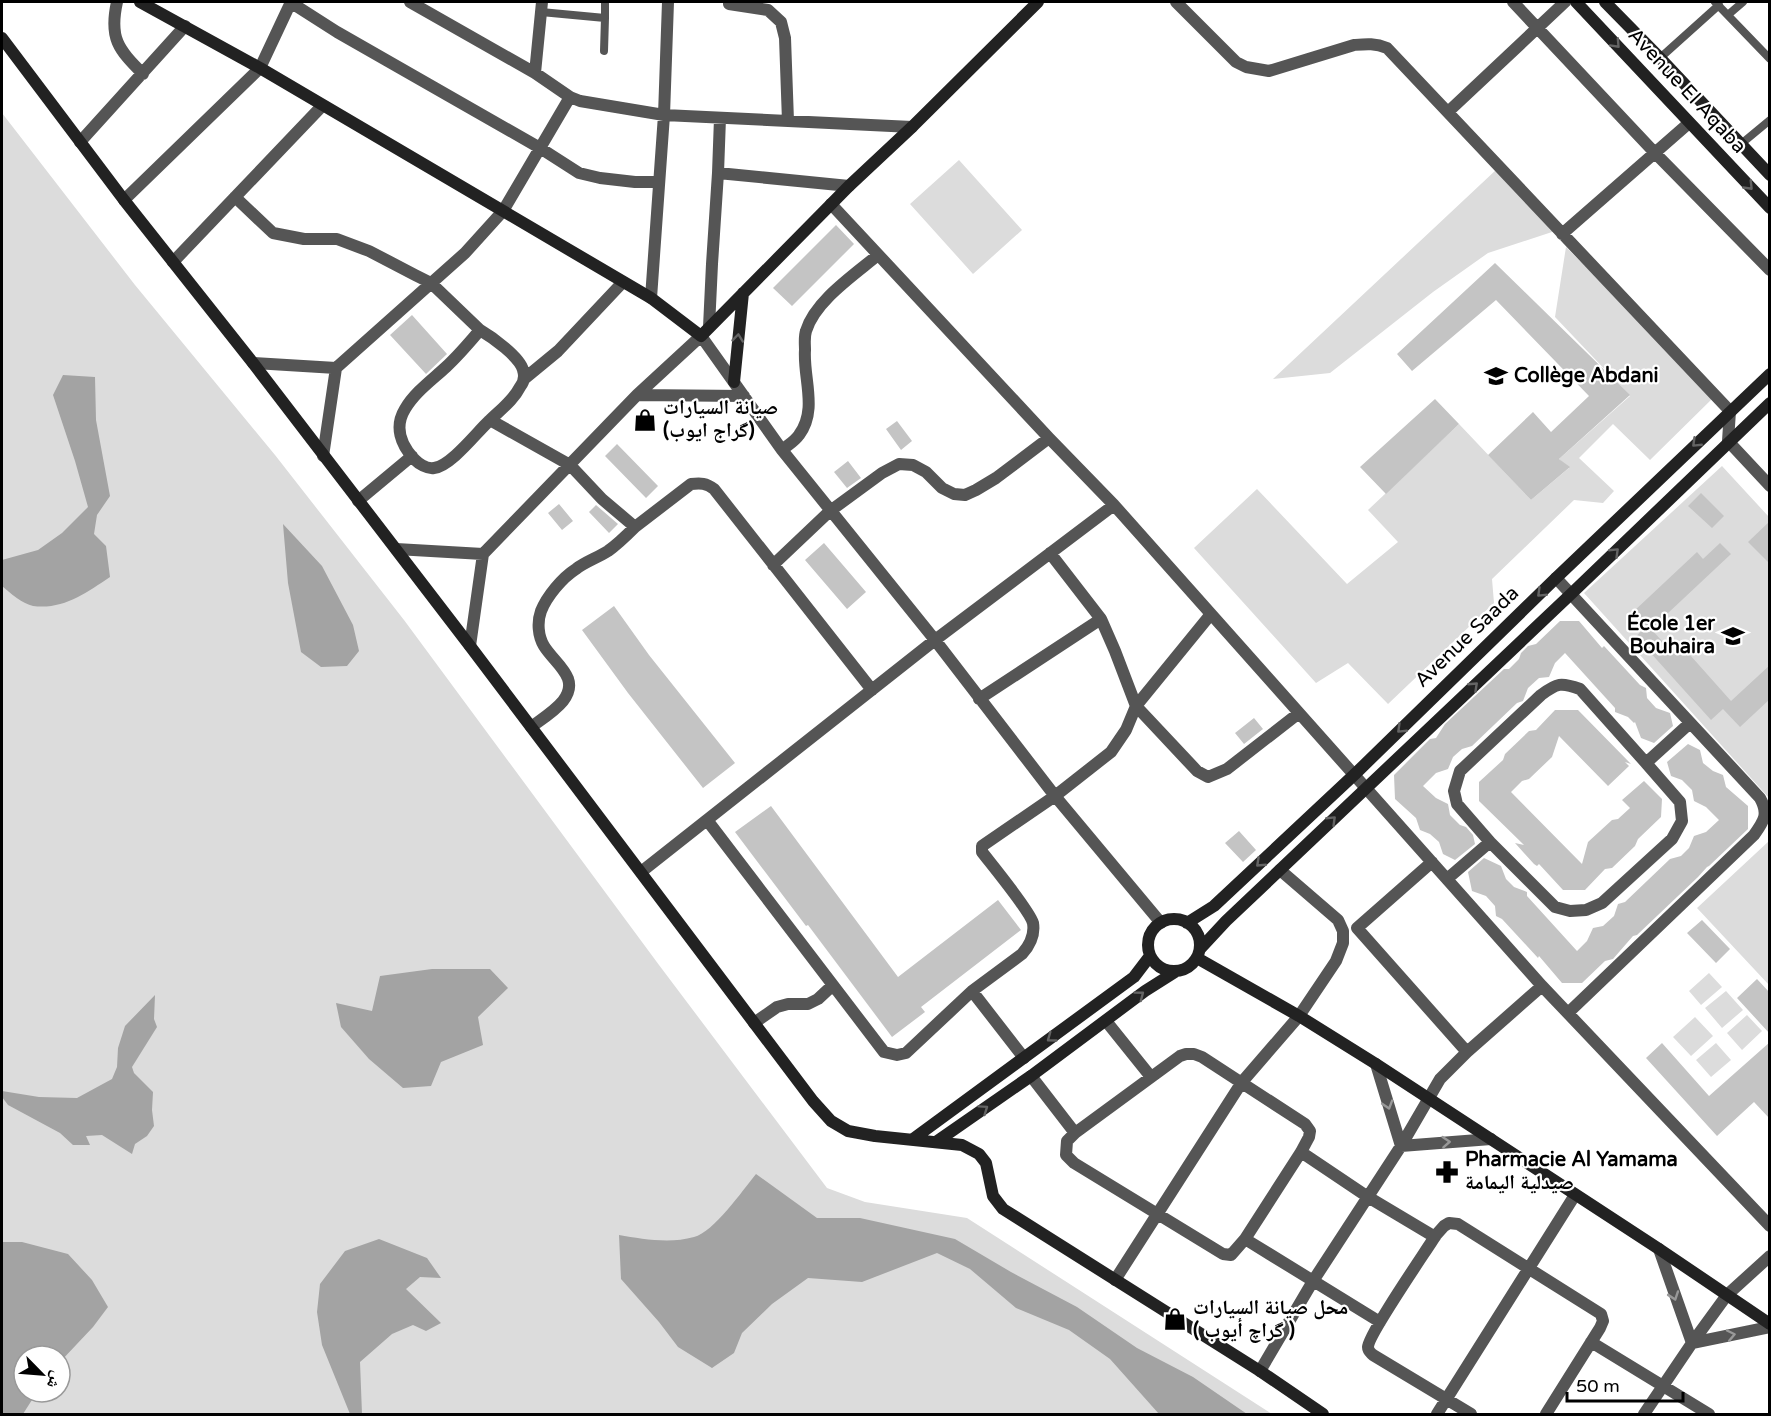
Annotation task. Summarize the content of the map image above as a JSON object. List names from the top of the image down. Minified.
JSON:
{"streets":{"street":["Avenue El Aqaba","Avenue Saada"]},"places":{"school or university":["Collège Abdani","École 1er Bouhaira"],"shop":["صيانة السيارات (گراج ايوب)","محل صيانة السيارات ( گراچ أيوب )"],"pharmacy":["Pharmacie Al Yamama صيدلية اليمامة"]},"scale_bar":"50 m","north":"bottom right"}
